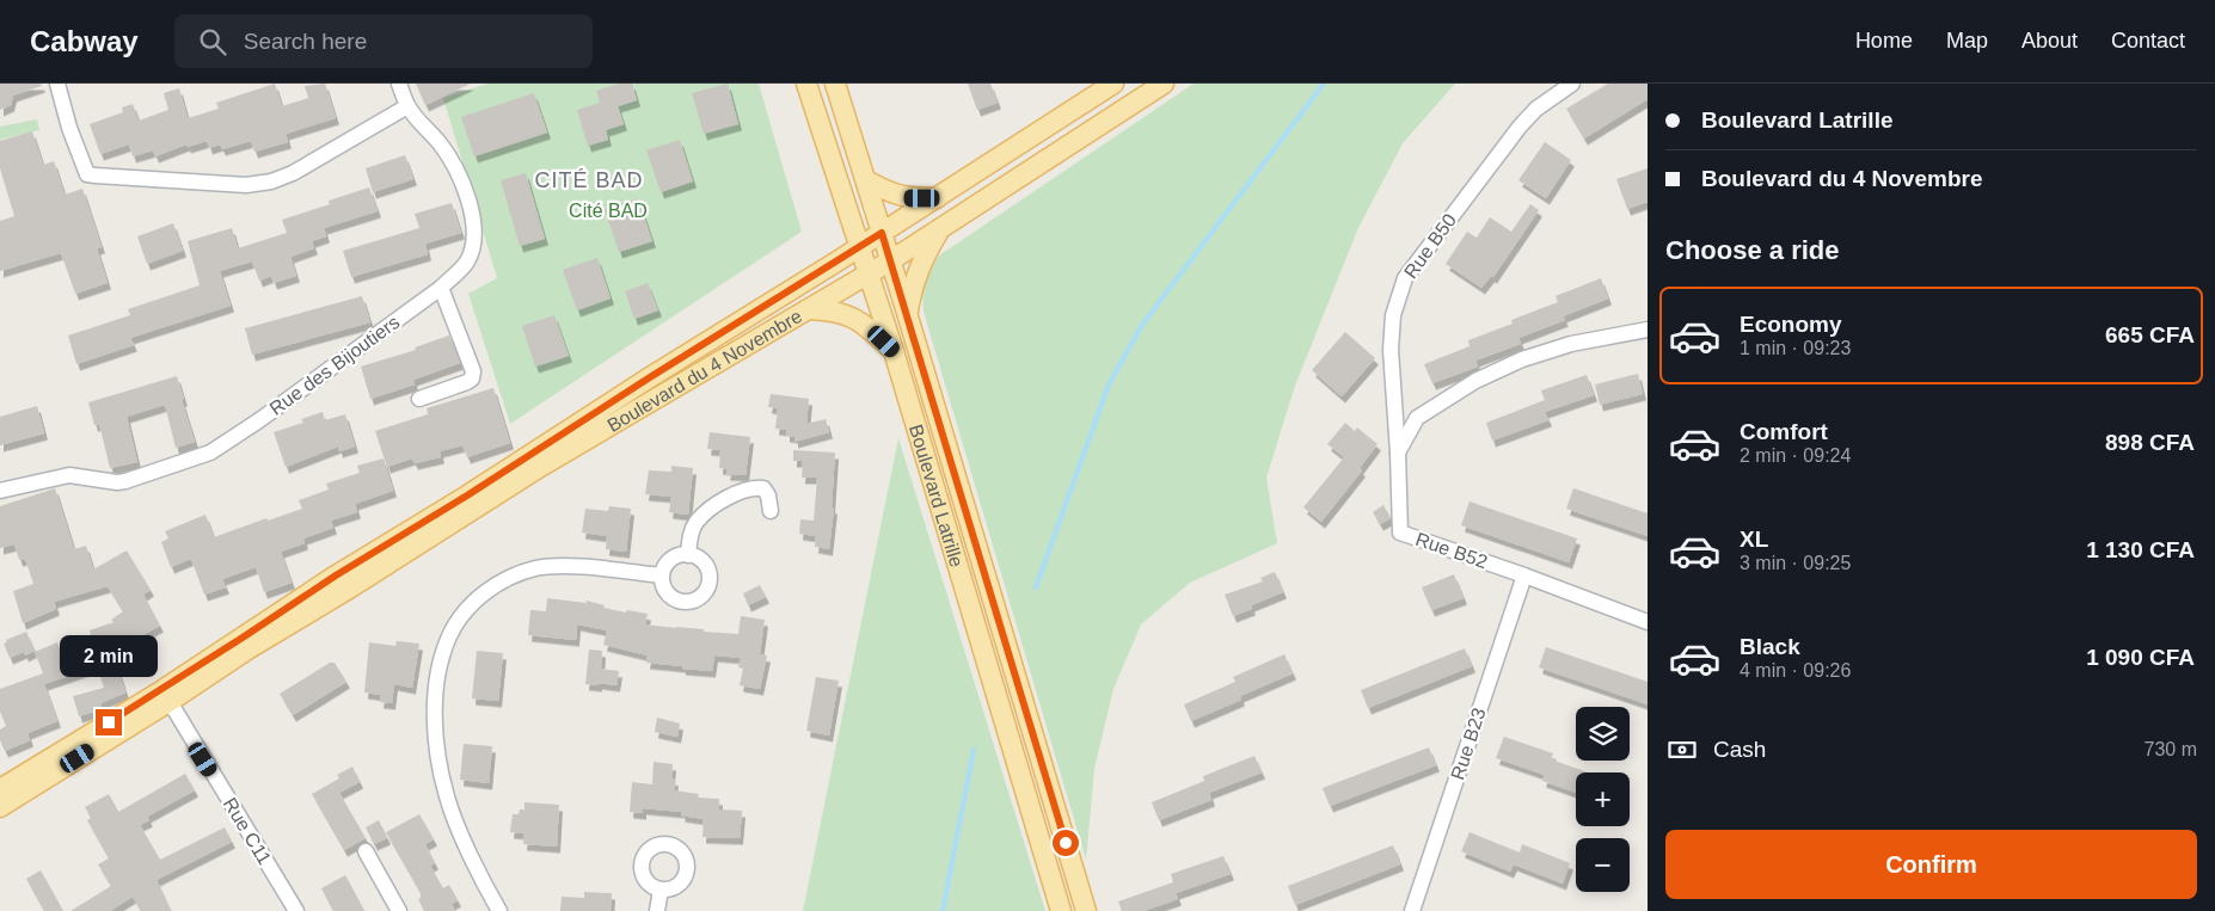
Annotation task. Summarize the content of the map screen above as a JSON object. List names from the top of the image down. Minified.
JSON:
{"streets":{"main road":["Boulevard du 4 Novembre","Boulevard Latrille"],"street":["Rue B50","Rue des Bijoutiers","Rue B52","Rue B23","Rue C11"]},"crossings":[["Rue B50","Rue B52"],["Boulevard du 4 Novembre","Boulevard Latrille"],["Boulevard du 4 Novembre","Rue C11"],["Rue B52","Rue B23"]],"districts":["CITÉ BAD"],"parks":["Cité BAD"],"page":{"header":"Cabway","search":"Search here","nav":["Home","Map","About","Contact"],"banner":["Boulevard Latrille","Boulevard du 4 Novembre"],"heading":"Choose a ride","list":[{"name":"Economy","note":"1 min · 09:23","value":"665 CFA"},{"name":"Comfort","note":"2 min · 09:24","value":"898 CFA"},{"name":"XL","note":"3 min · 09:25","value":"1 130 CFA"},{"name":"Black","note":"4 min · 09:26","value":"1 090 CFA"}],"bubble":"2 min","map_buttons":["+","−"],"pay":["Cash","730 m"],"buttons":"Confirm"}}
